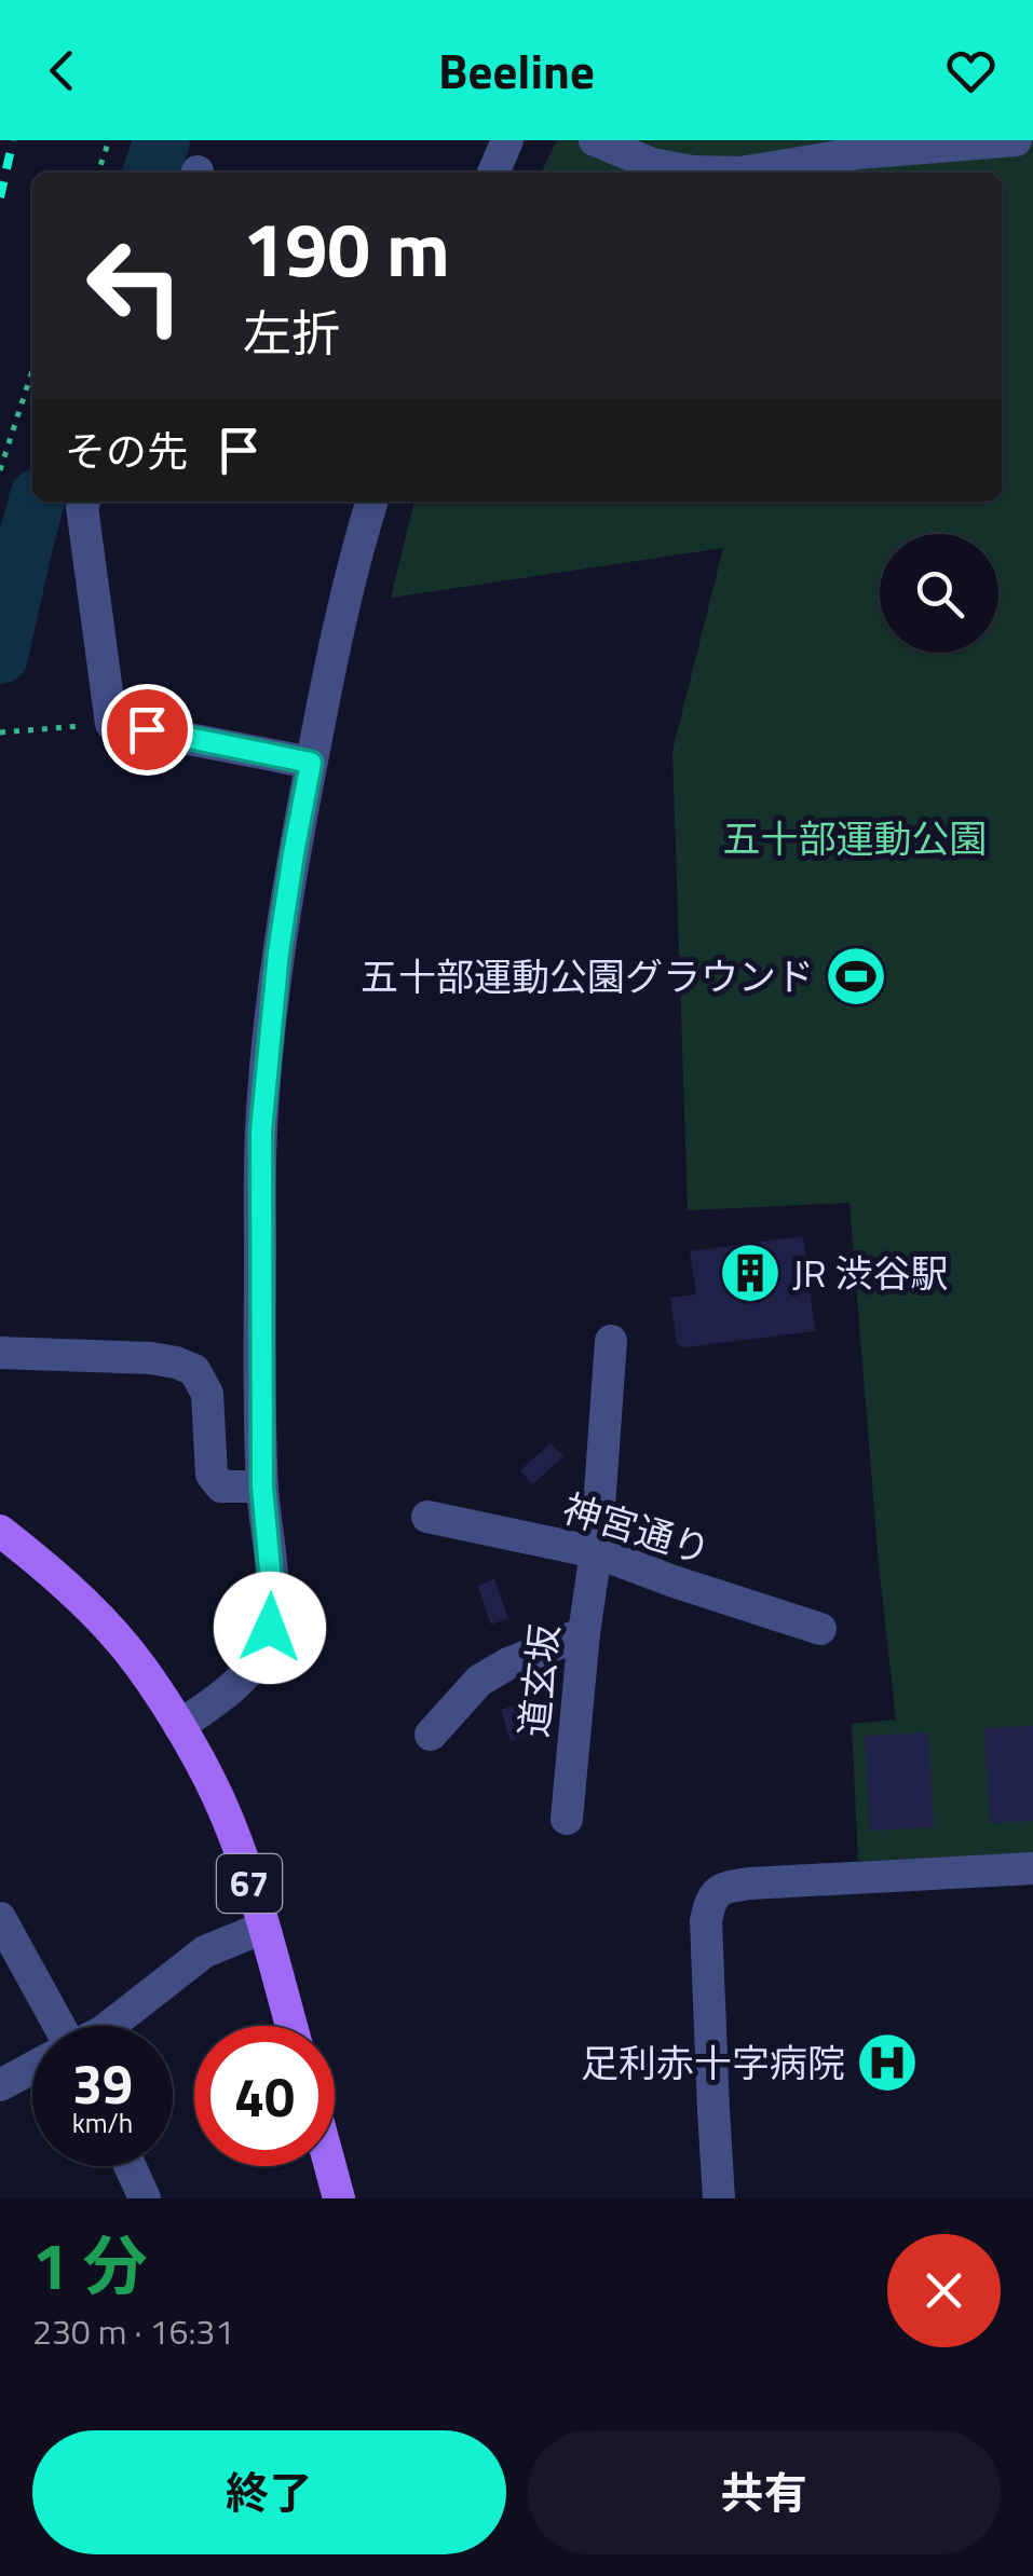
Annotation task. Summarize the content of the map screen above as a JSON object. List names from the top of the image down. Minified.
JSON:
{"streets":{"main road":["67"],"street":["神宮通り","道玄坂"]},"crossings":[["神宮通り","道玄坂"]],"parks":["五十部運動公園"],"places":{"sports":["五十部運動公園グラウンド"],"building":["JR 渋谷駅"],"hospital":["足利赤十字病院"]},"page":{"header":"Beeline","turn":["190 m","左折"],"then":"その先","speed":"39 km/h","limit":"40","heading":["1 分","230 m · 16:31"],"buttons":["終了","共有"]}}
